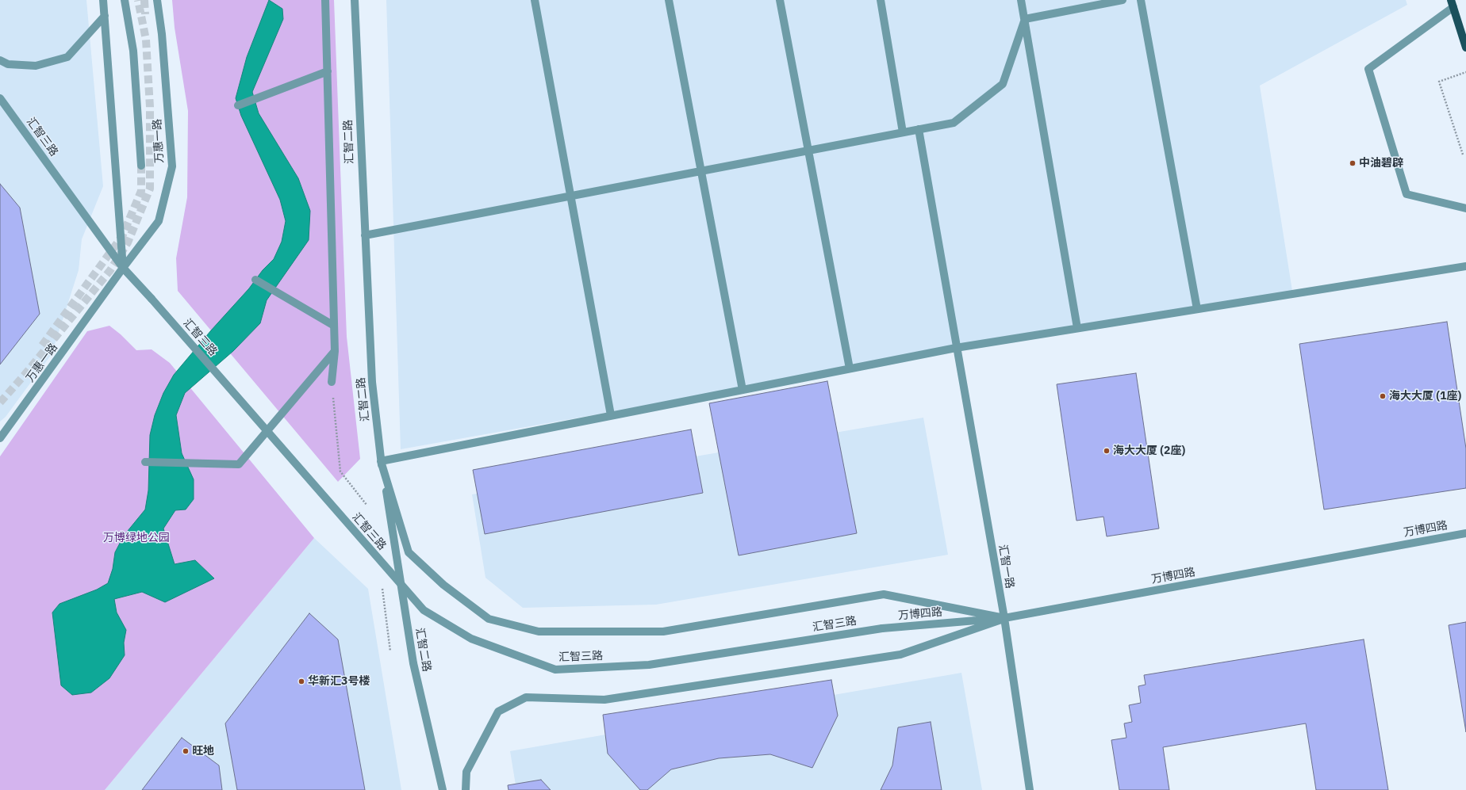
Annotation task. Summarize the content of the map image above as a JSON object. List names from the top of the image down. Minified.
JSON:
{"streets":{"street":["汇智三路","万惠一路","汇智二路","万博四路","汇智一路"]},"crossings":[["汇智三路","万惠一路"],["汇智三路","万博四路"],["万博四路","汇智一路"]],"parks":["万博绿地公园"],"places":["中油碧辟","海大大厦 (1座)","海大大厦 (2座)","华新汇3号楼","旺地"]}
